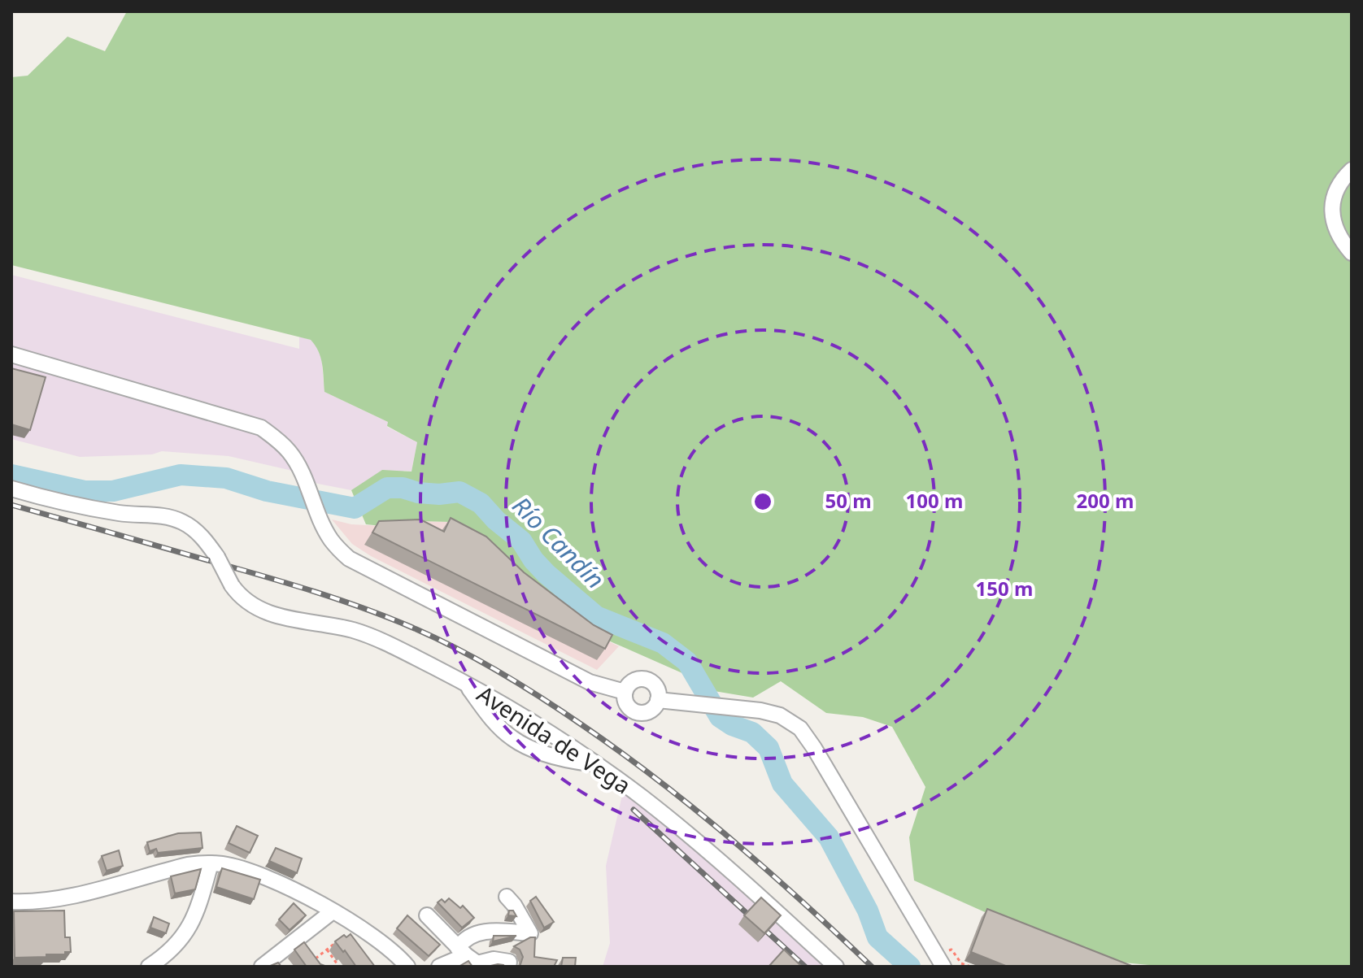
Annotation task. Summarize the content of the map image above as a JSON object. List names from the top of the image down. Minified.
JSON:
{"streets":{"street":["Avenida de Vega"]},"water":["Río Candín"],"rings":["50 m","100 m","200 m","150 m"]}
